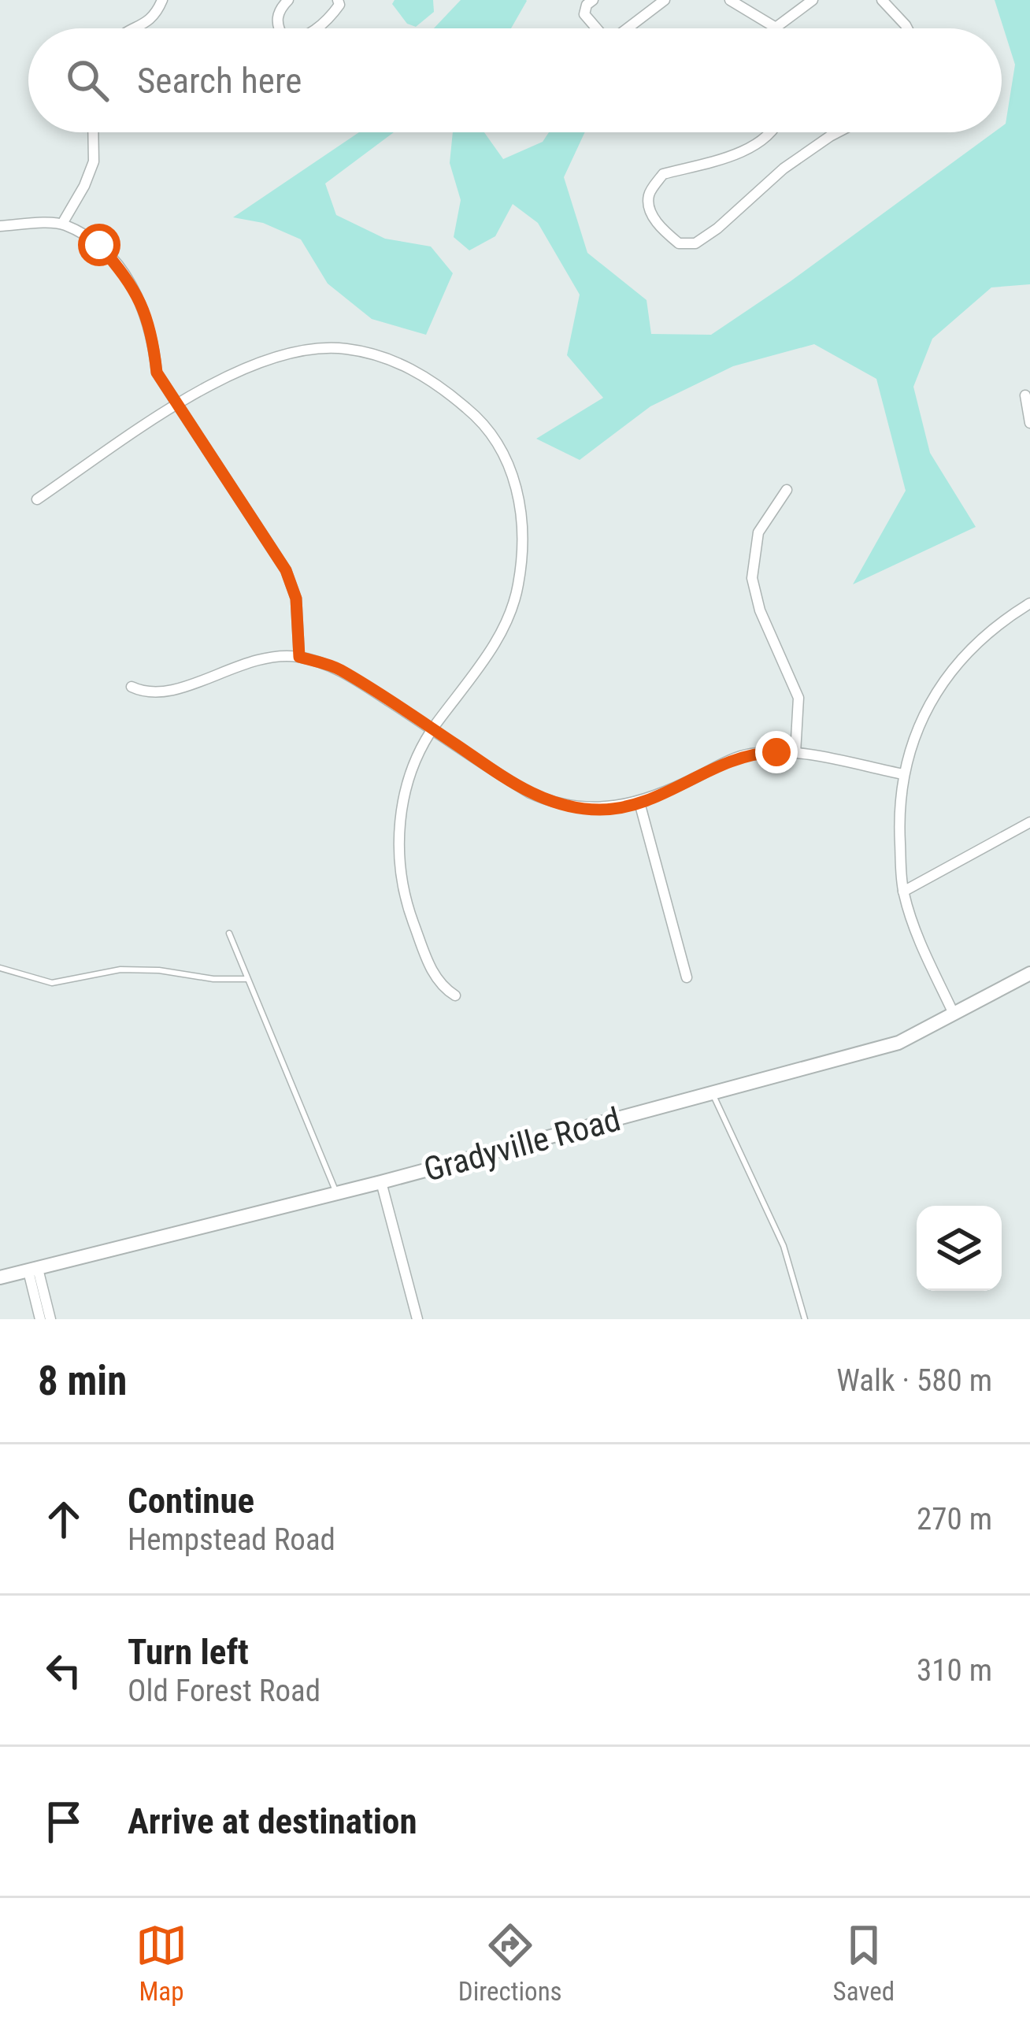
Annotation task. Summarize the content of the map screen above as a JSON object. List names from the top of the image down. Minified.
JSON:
{"streets":{"street":["Gradyville Road"]},"page":{"search":"Search here","heading":["8 min","Walk · 580 m"],"list":[["Continue","Hempstead Road","270 m"],["Turn left","Old Forest Road","310 m"],"Arrive at destination"],"nav":["Map","Directions","Saved"]}}
